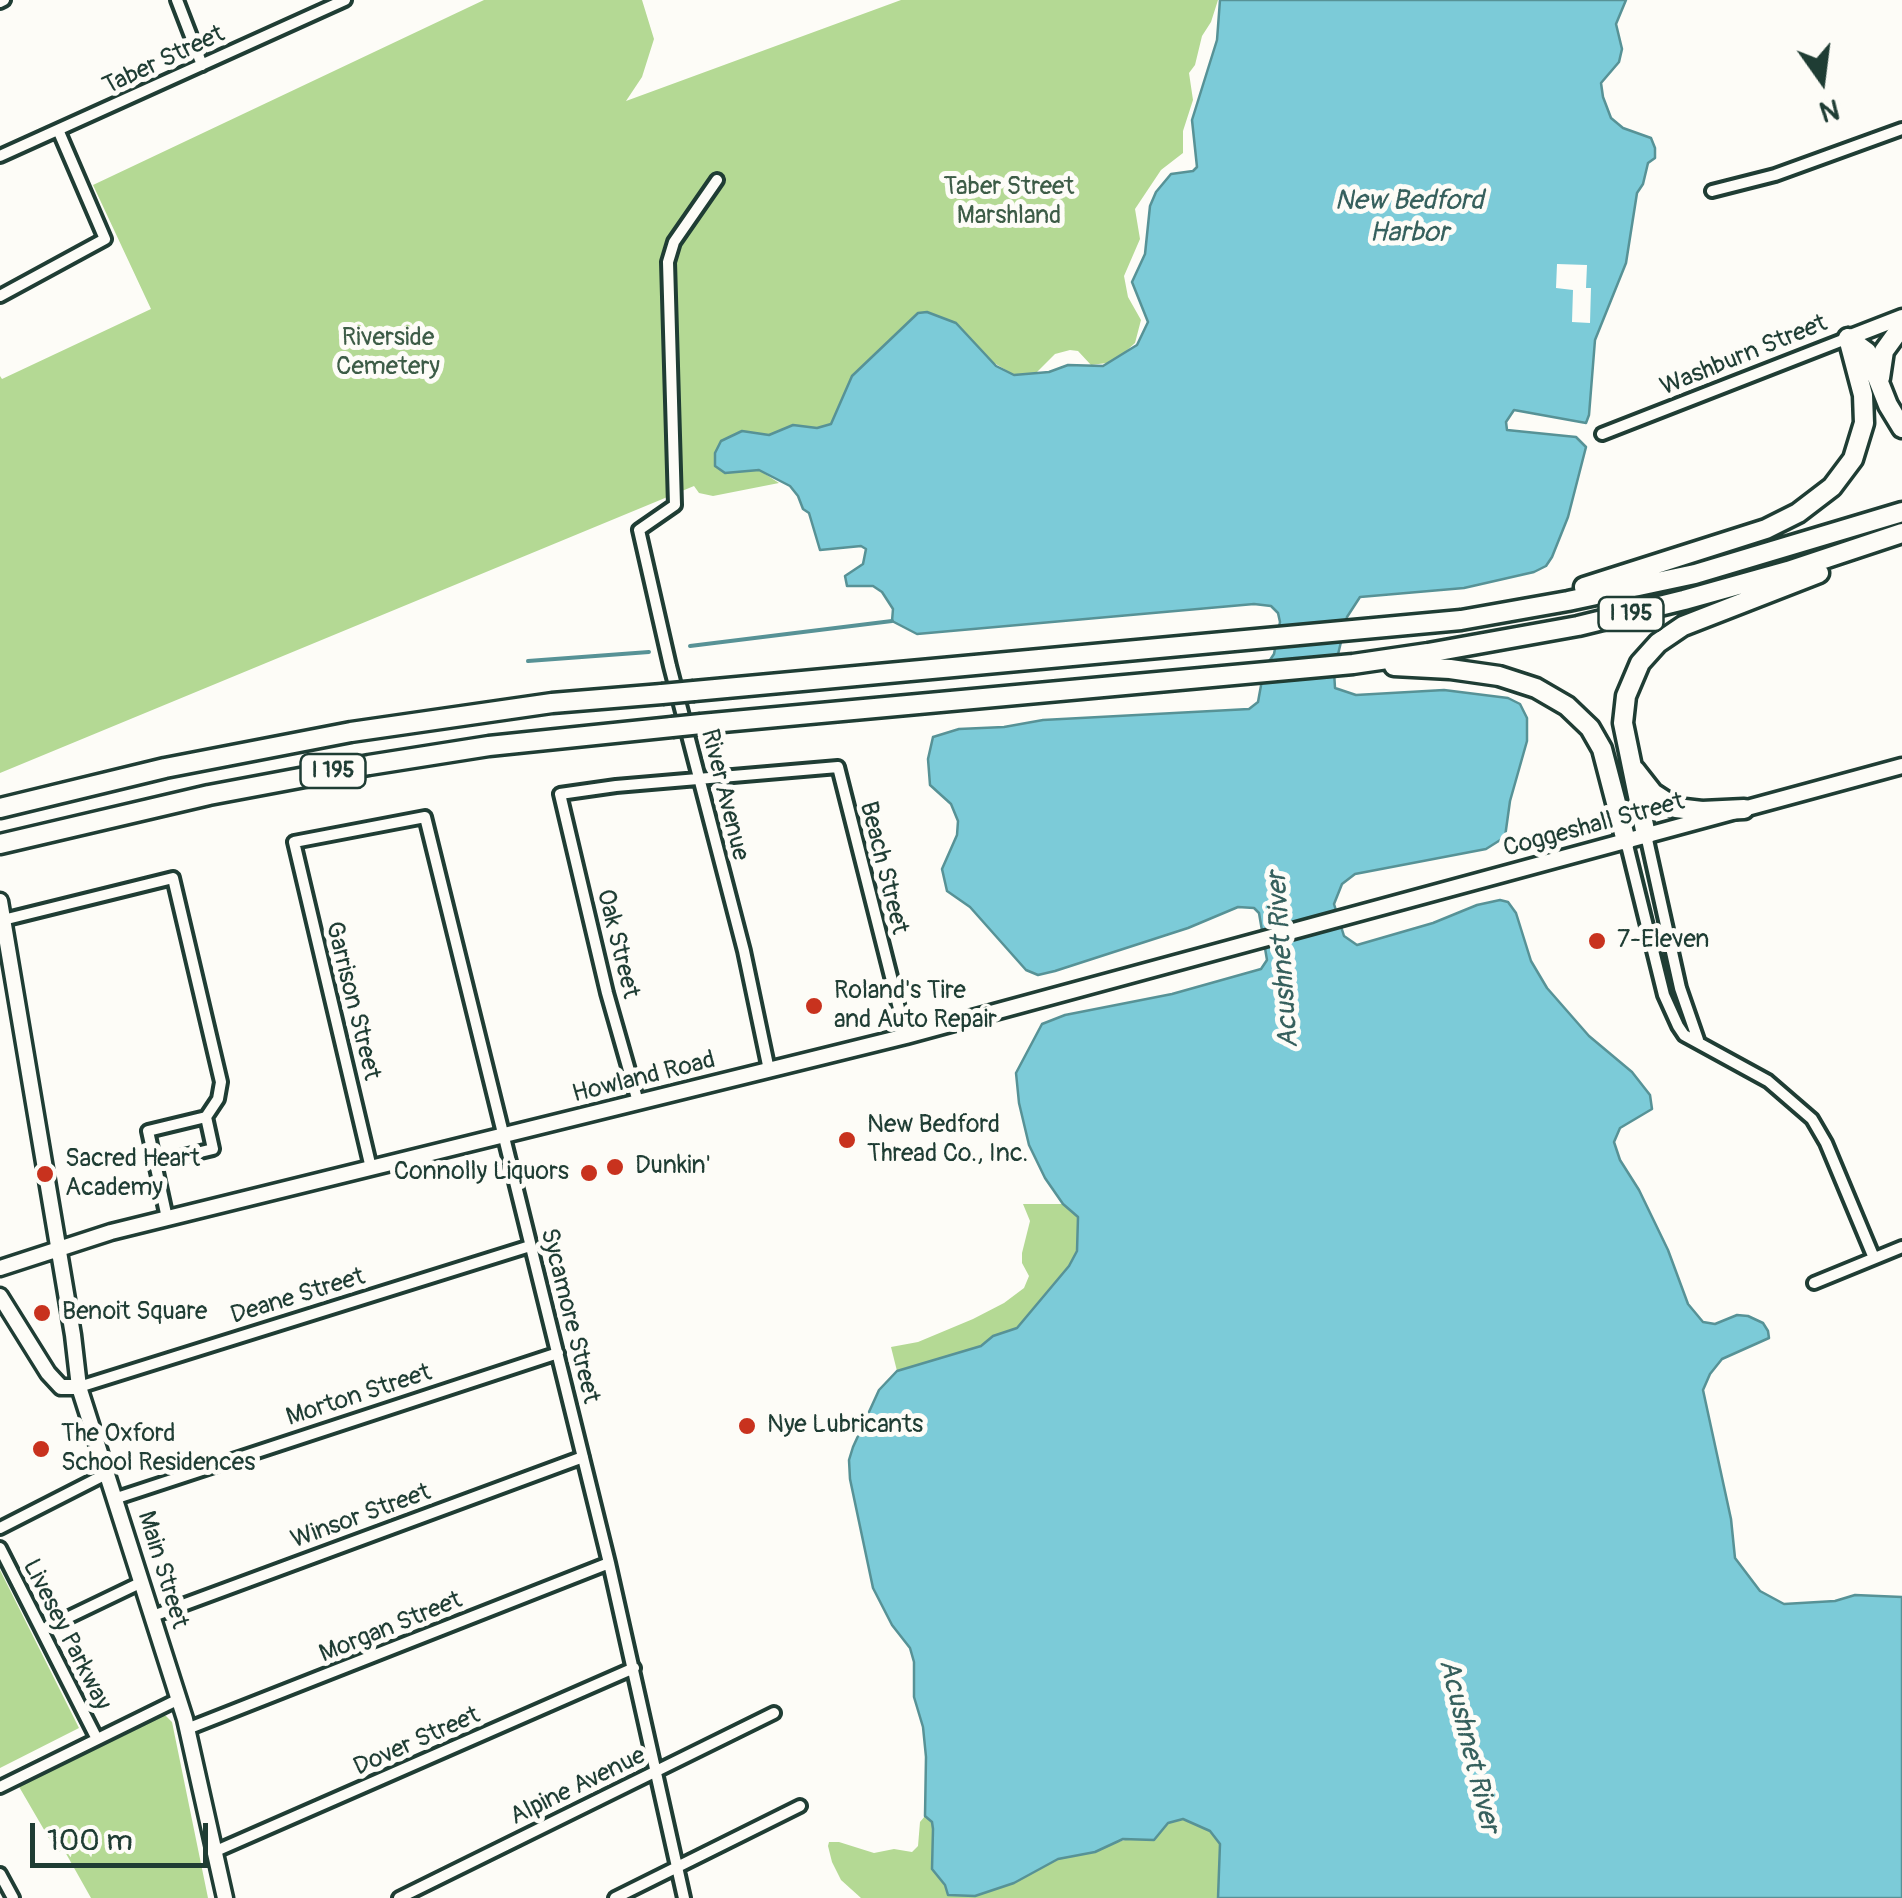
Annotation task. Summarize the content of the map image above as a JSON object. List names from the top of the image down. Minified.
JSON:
{"streets":{"highway":["I 195"],"main road":["Washburn Street","Coggeshall Street","Howland Road","Main Street"],"street":["Taber Street","River Avenue","Beach Street","Oak Street","Garrison Street","Deane Street","Sycamore Street","Morton Street","Winsor Street","Morgan Street","Livesey Parkway","Dover Street","Alpine Avenue"]},"crossings":[["River Avenue","Beach Street"],["River Avenue","Oak Street"],["River Avenue","Howland Road"],["Coggeshall Street","Howland Road"],["Beach Street","Oak Street"],["Beach Street","Howland Road"],["Oak Street","Howland Road"],["Garrison Street","Howland Road"],["Garrison Street","Sycamore Street"],["Howland Road","Sycamore Street"],["Howland Road","Main Street"],["Deane Street","Sycamore Street"],["Deane Street","Main Street"],["Sycamore Street","Morton Street"],["Sycamore Street","Winsor Street"],["Sycamore Street","Morgan Street"],["Sycamore Street","Dover Street"],["Sycamore Street","Alpine Avenue"],["Morton Street","Main Street"],["Winsor Street","Main Street"],["Main Street","Morgan Street"],["Main Street","Dover Street"]],"water":["New Bedford Harbor","Acushnet River"],"parks":["Taber Street Marshland","Riverside Cemetery"],"places":["7-Eleven","Roland's Tire and Auto Repair","New Bedford Thread Co., Inc.","Dunkin'","Connolly Liquors","Sacred Heart Academy","Benoit Square","Nye Lubricants","The Oxford School Residences"],"scale_bar":"100 m","north":"bottom"}
